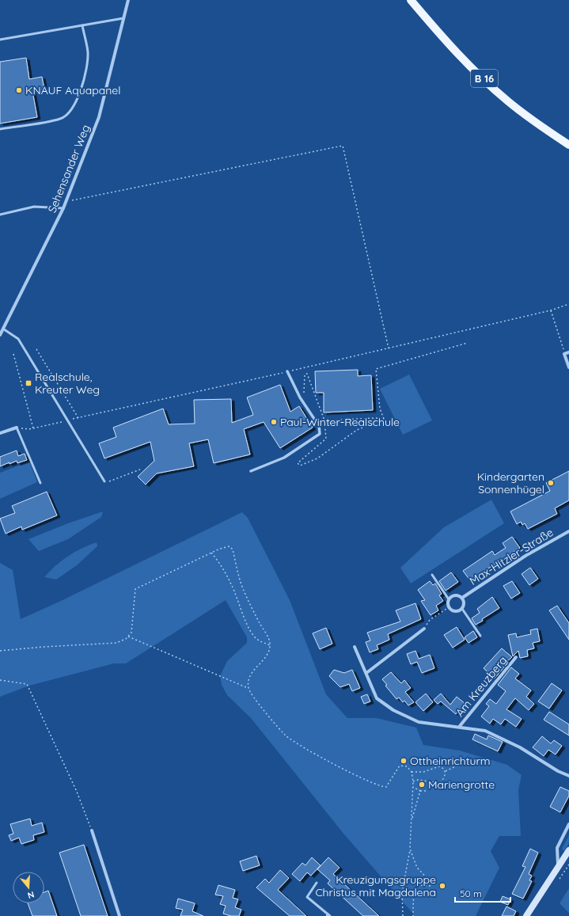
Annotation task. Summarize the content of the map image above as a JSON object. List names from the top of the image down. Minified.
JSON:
{"streets":{"main road":["B 16"],"street":["Sehensander Weg","Max-Hitzler-Straße","Am Kreuzberg"]},"places":{"other":["KNAUF Aquapanel","Paul-Winter-Realschule","Kindergarten Sonnenhügel","Ottheinrichturm","Mariengrotte","Kreuzigungsgruppe Christus mit Magdalena"],"transit":["Realschule, Kreuter Weg"]},"scale_bar":"50 m","north":"bottom"}
